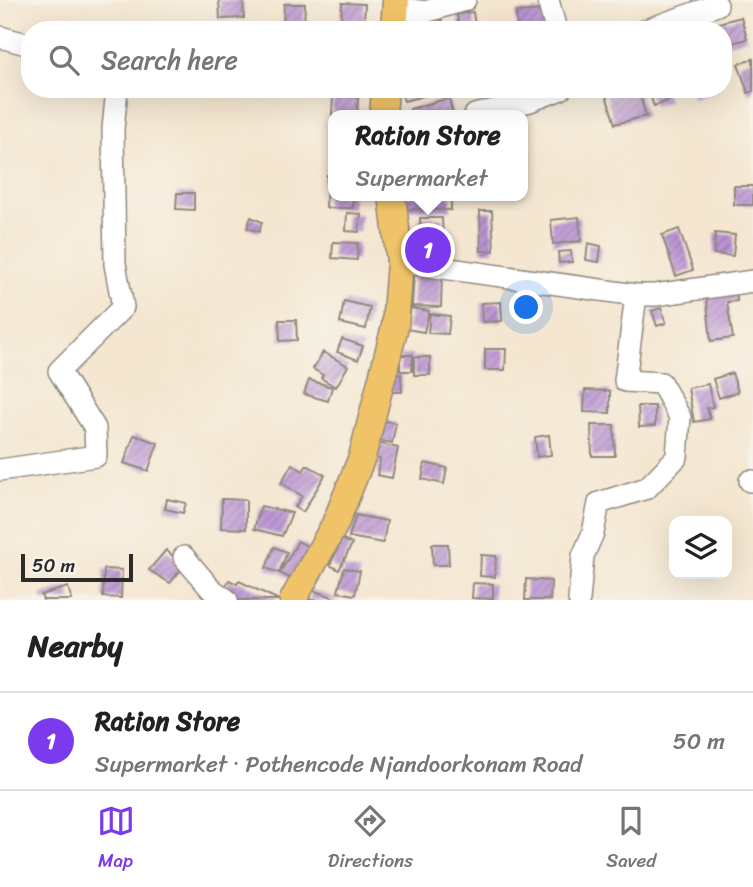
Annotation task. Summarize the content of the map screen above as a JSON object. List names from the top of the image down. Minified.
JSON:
{"scale_bar":"50 m","page":{"search":"Search here","popup":["Ration Store","Supermarket"],"pins":"1","scale":"50 m","heading":"Nearby","list":[{"mark":"1","name":"Ration Store","note":"Supermarket · Pothencode Njandoorkonam Road","value":"50 m"}],"nav":["Map","Directions","Saved"]}}
